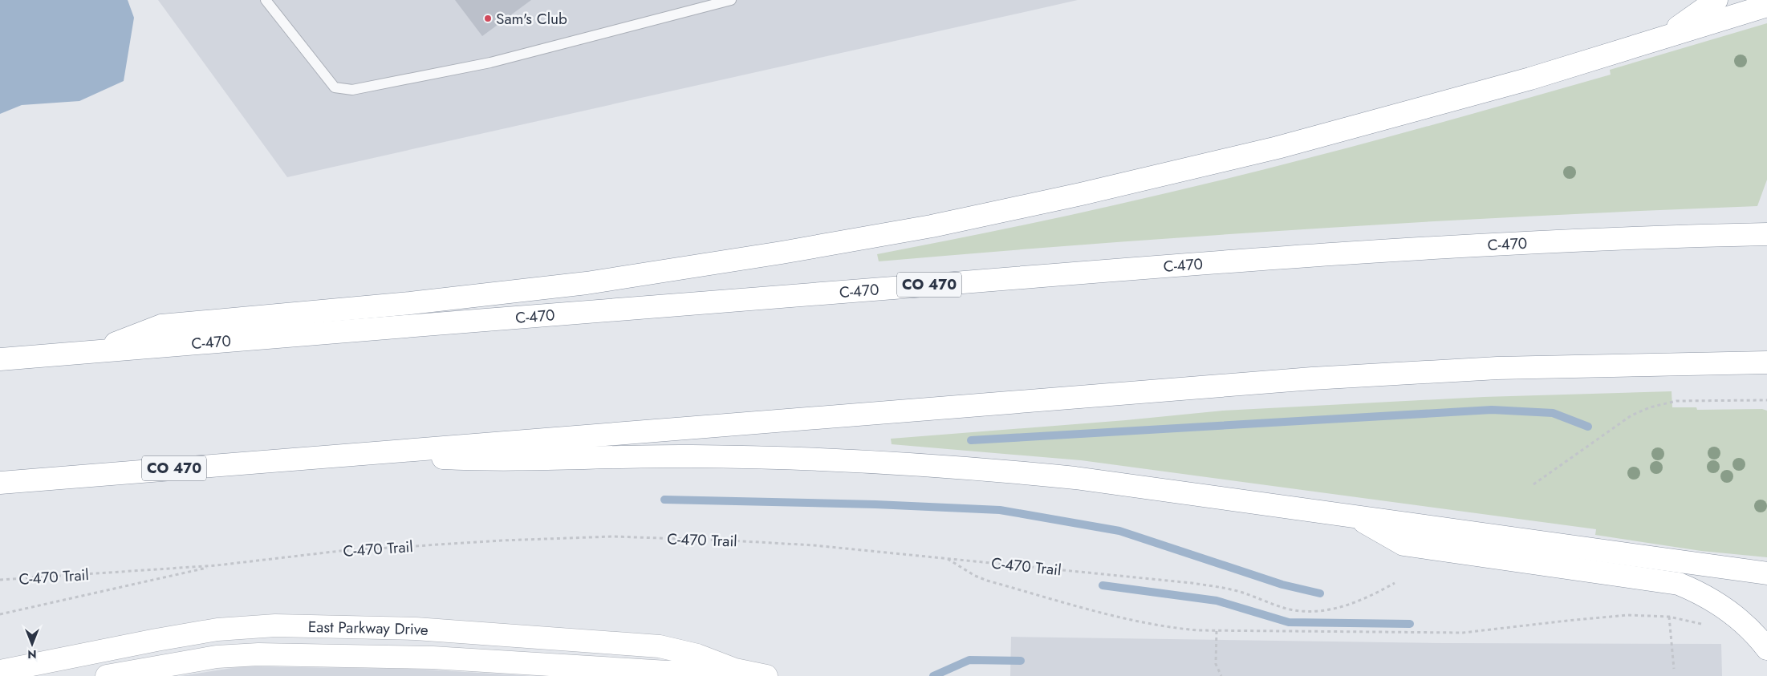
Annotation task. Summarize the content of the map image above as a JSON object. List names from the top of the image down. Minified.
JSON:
{"streets":{"main road":["C-470","CO 470","East Parkway Drive"],"path":["C-470 Trail"]},"places":["Sam's Club"],"north":"bottom"}
